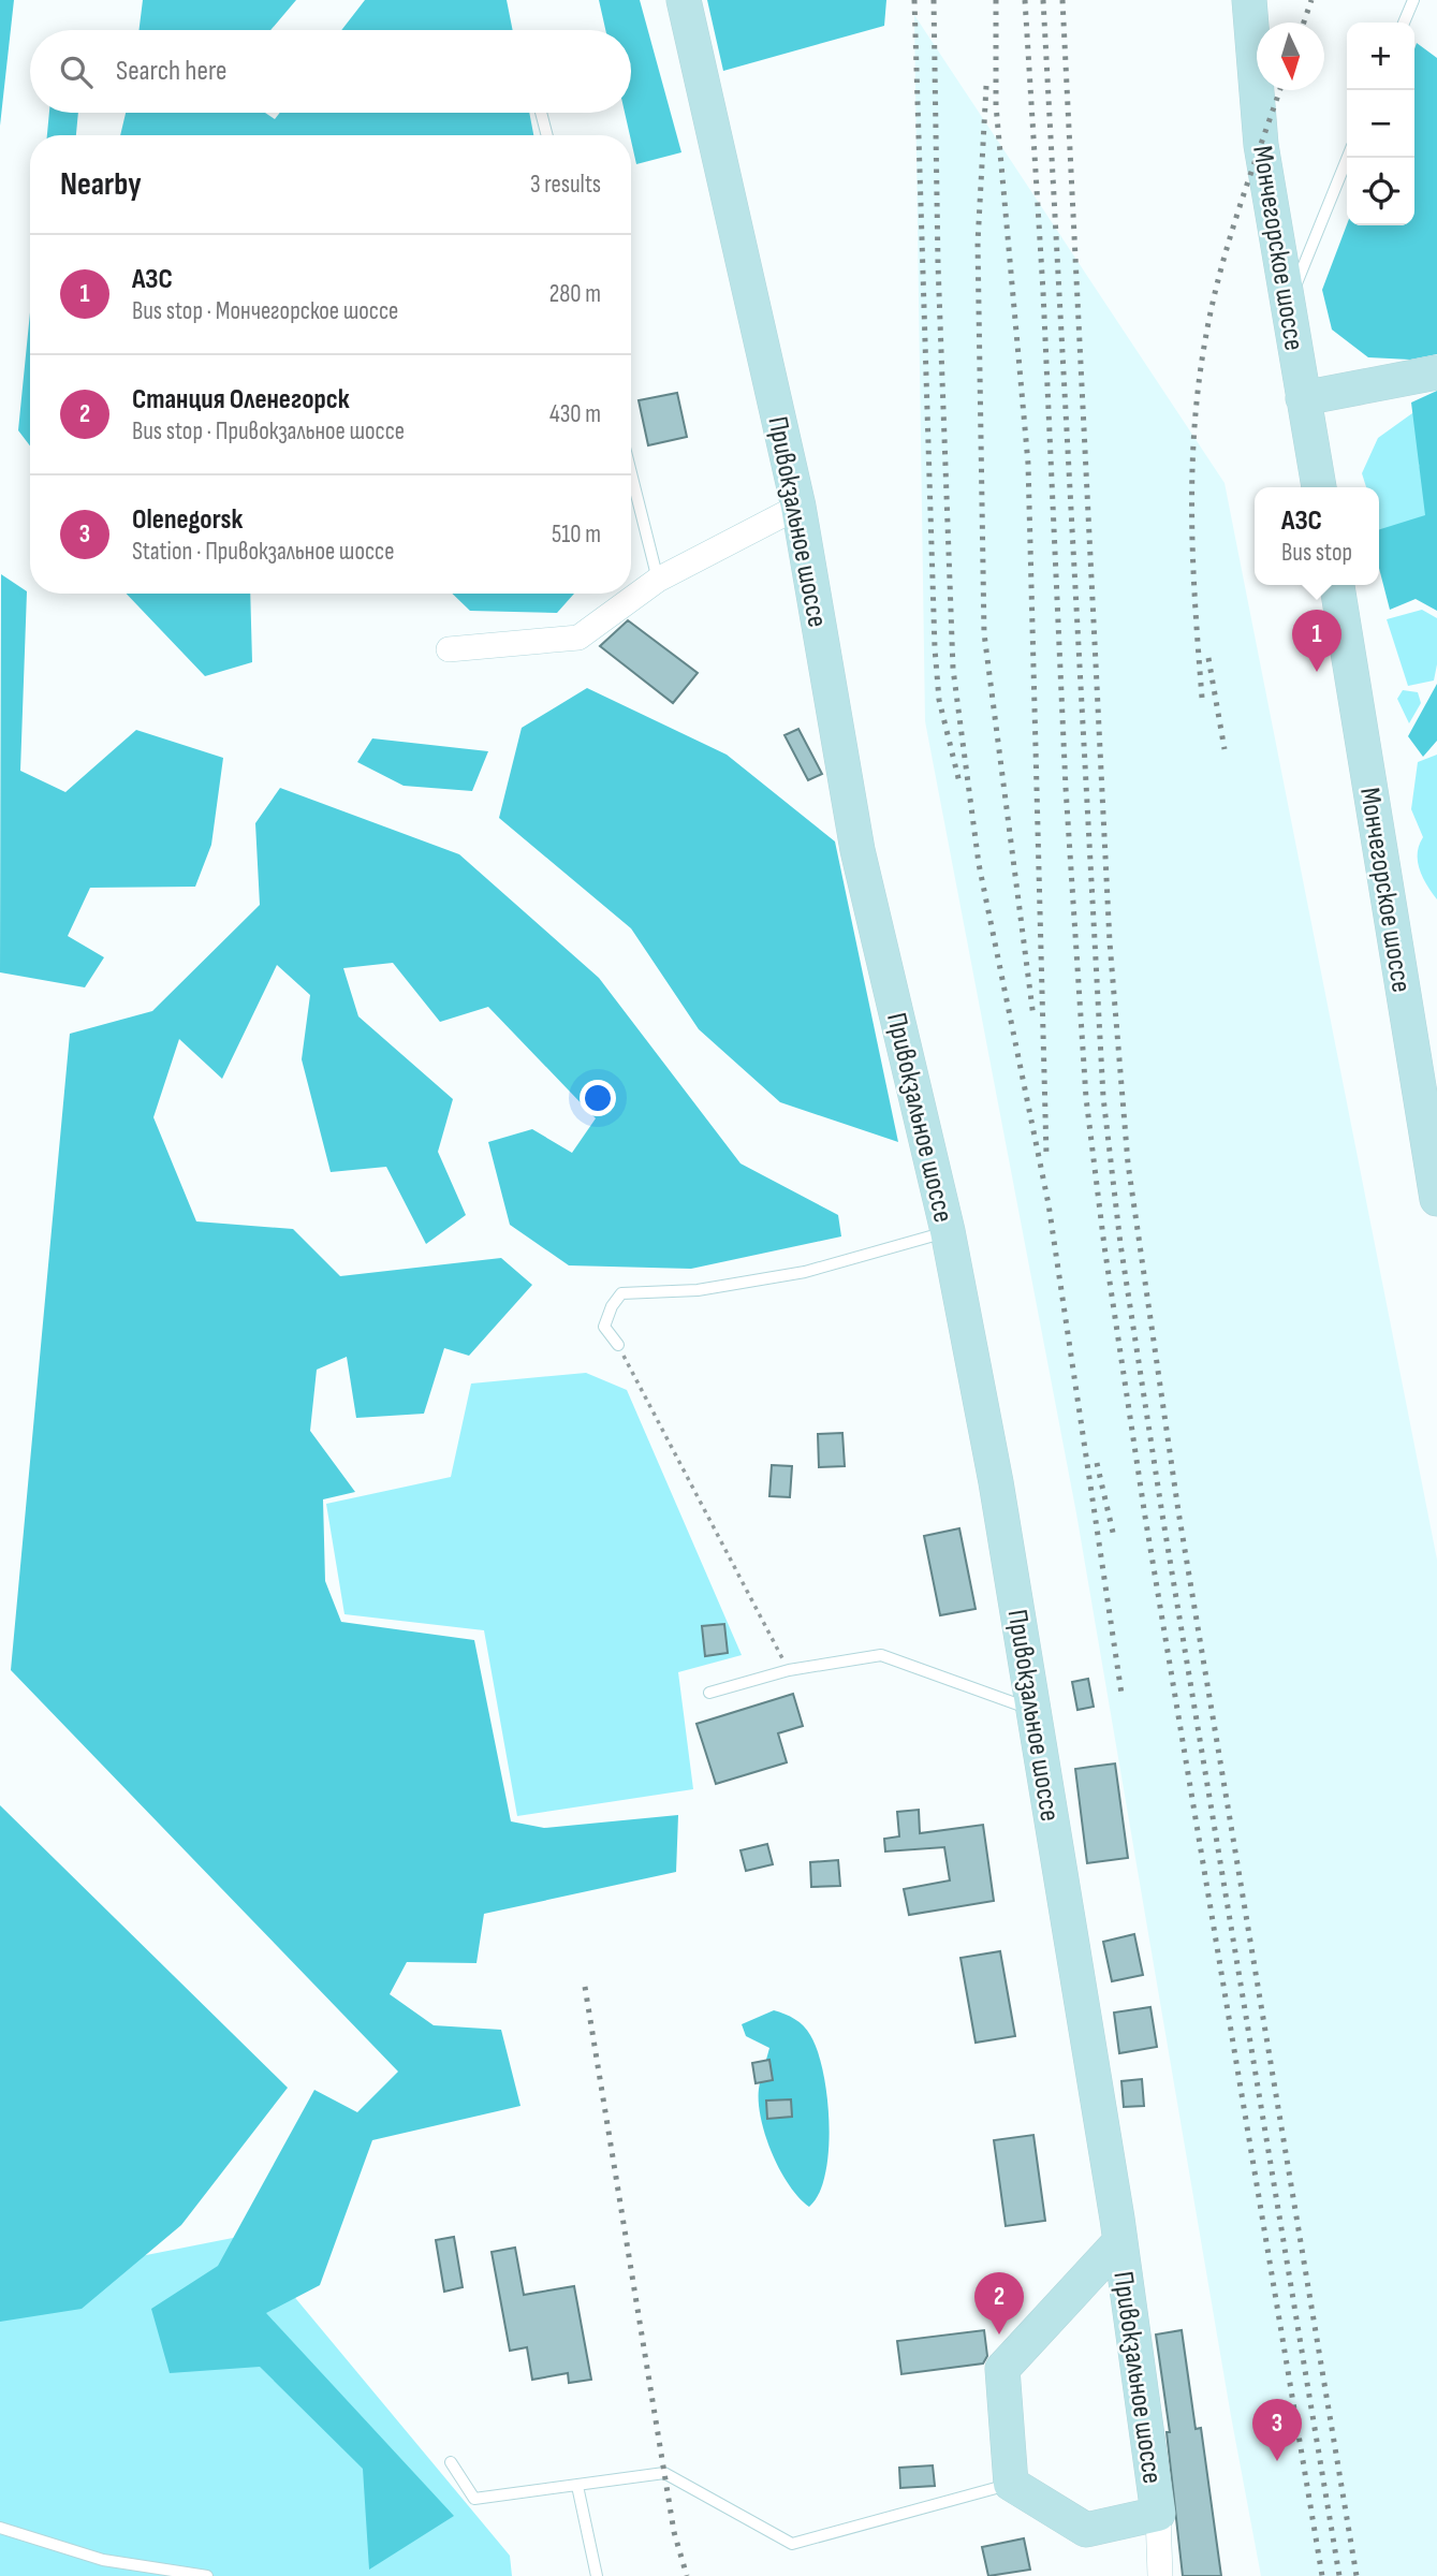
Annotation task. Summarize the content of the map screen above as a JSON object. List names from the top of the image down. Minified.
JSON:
{"streets":{"street":["Мончегорское шоссе","Привокзальное шоссе"]},"north":"bottom","page":{"map_buttons":["+","−"],"search":"Search here","heading":["Nearby","3 results"],"list":[{"mark":"1","name":"АЗС","note":"Bus stop · Мончегорское шоссе","value":"280 m"},{"mark":"2","name":"Станция Оленегорск","note":"Bus stop · Привокзальное шоссе","value":"430 m"},{"mark":"3","name":"Olenegorsk","note":"Station · Привокзальное шоссе","value":"510 m"}],"popup":["АЗС","Bus stop"],"pins":["1","2","3"]}}
